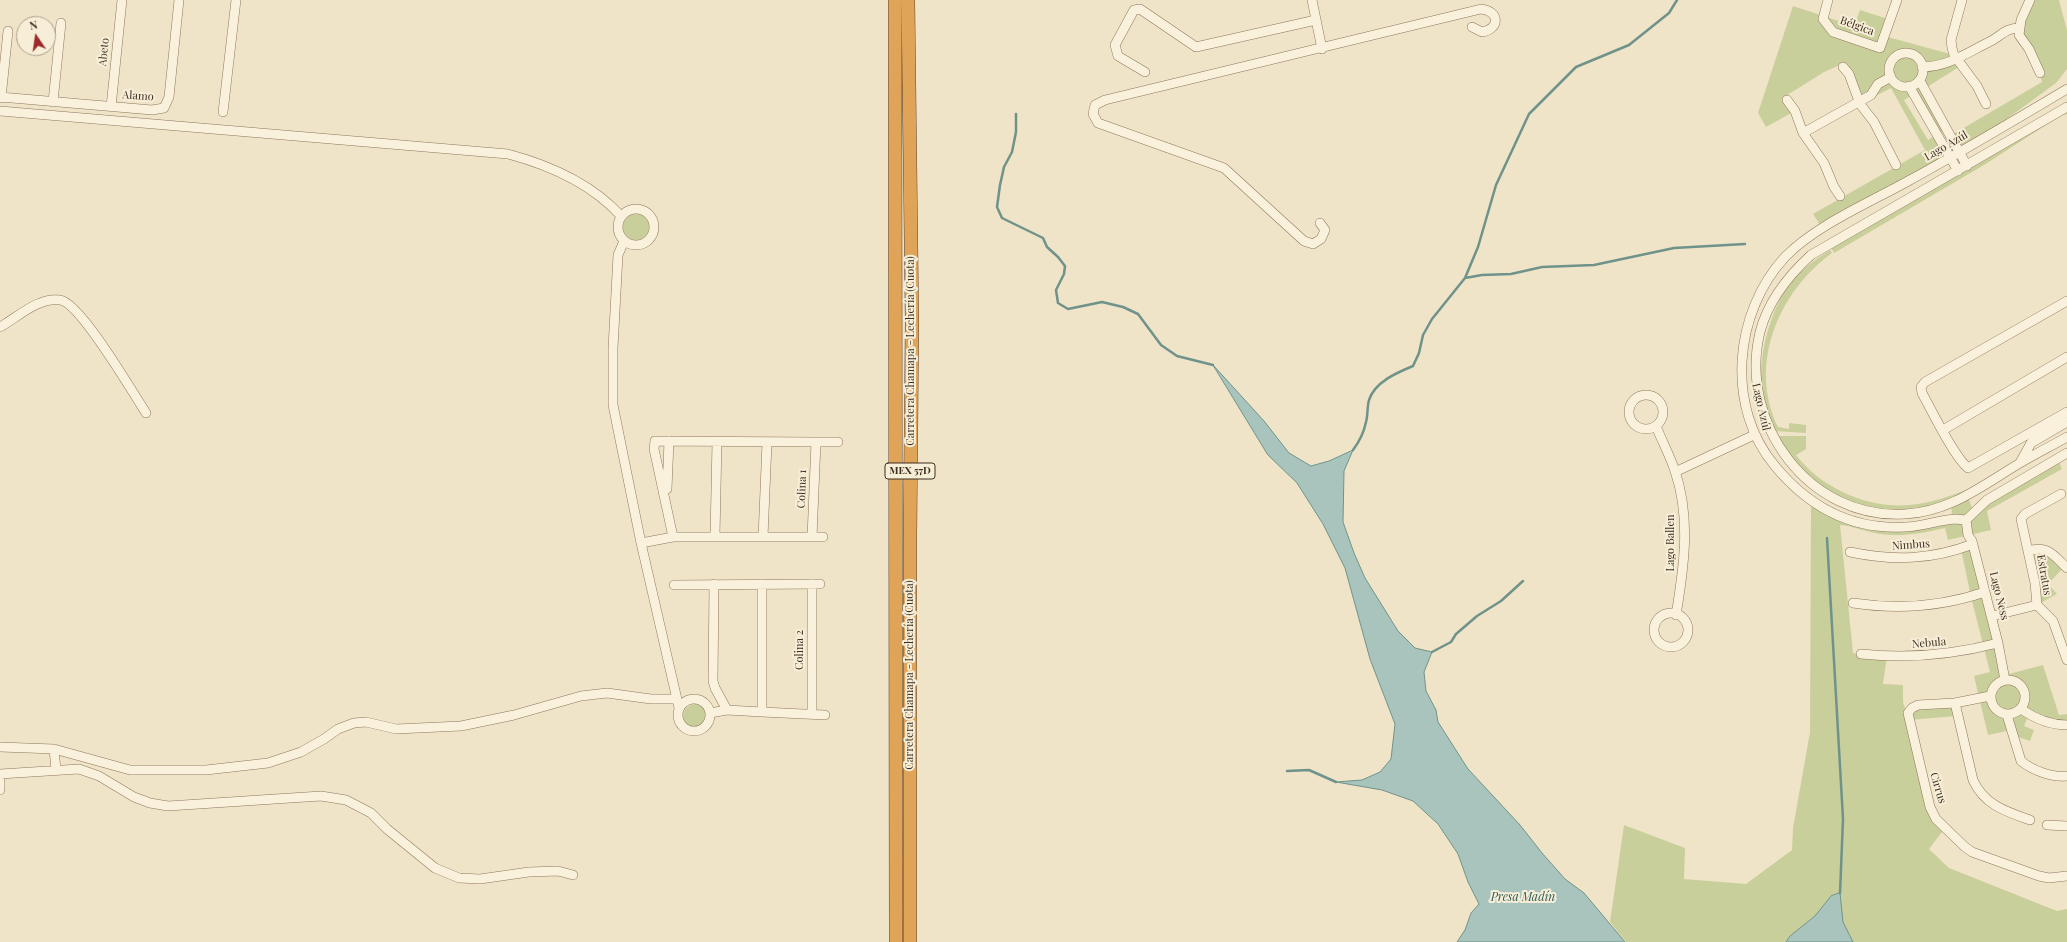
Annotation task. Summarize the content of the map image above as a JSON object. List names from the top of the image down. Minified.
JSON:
{"streets":{"highway":["Carretera Chamapa - Lechería (Cuota)","MEX 57D"],"street":["Bélgica","Abeto","Alamo","Lago Azúl","Colina 1","Lago Ballen","Nimbus","Estratus","Lago Ness","Nebula","Colina 2","Cirrus"]},"crossings":[["Abeto","Alamo"],["Lago Azúl","Lago Ness"],["Nimbus","Lago Ness"],["Estratus","Lago Ness"],["Lago Ness","Nebula"],["Lago Ness","Cirrus"]],"water":["Presa Madín"],"north":"top"}
